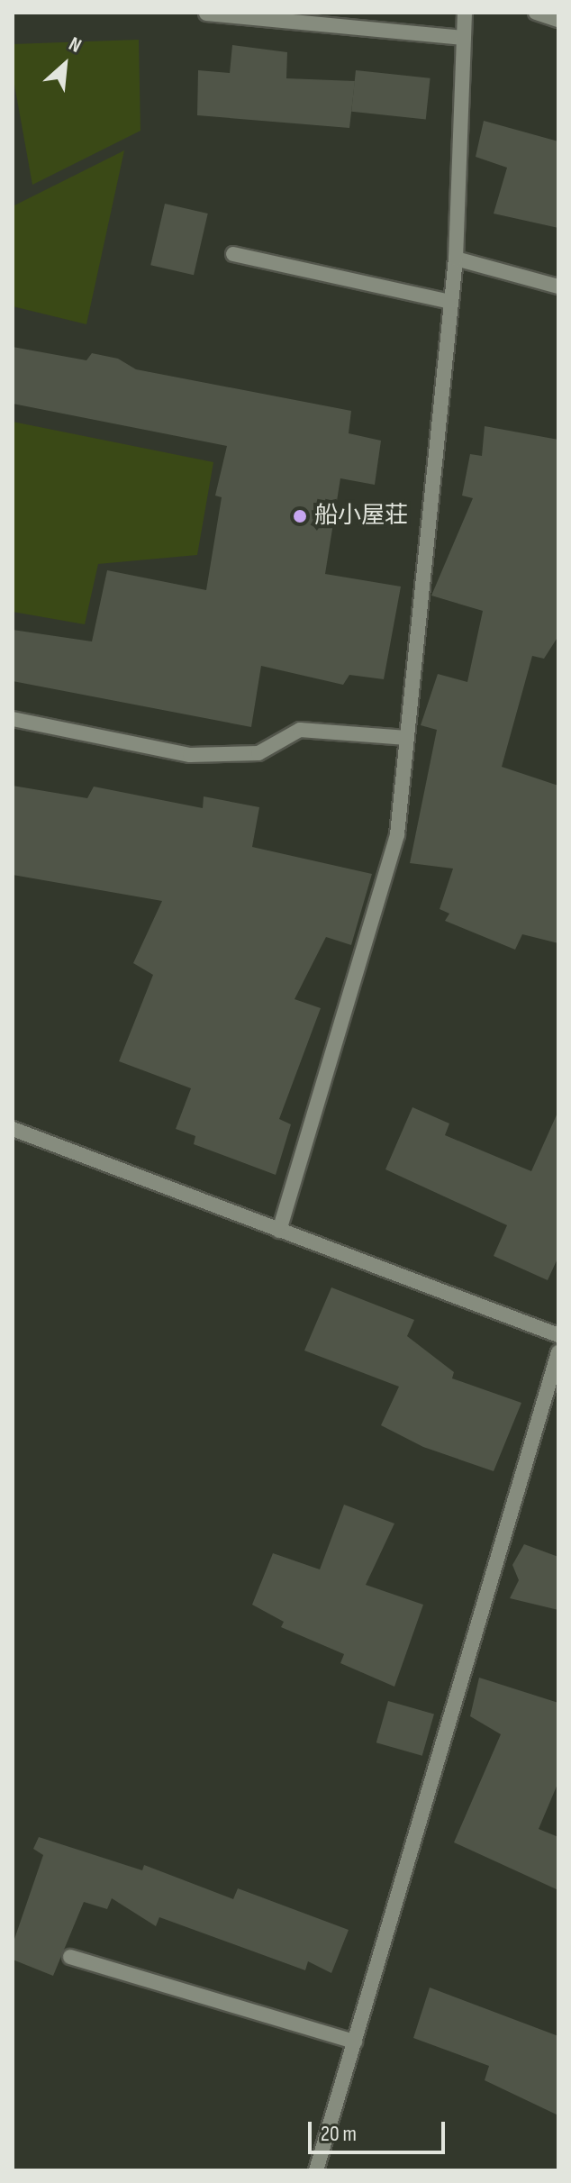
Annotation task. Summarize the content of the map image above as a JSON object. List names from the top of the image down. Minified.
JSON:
{"places":["船小屋荘"],"scale_bar":"20 m","north":"top right"}
